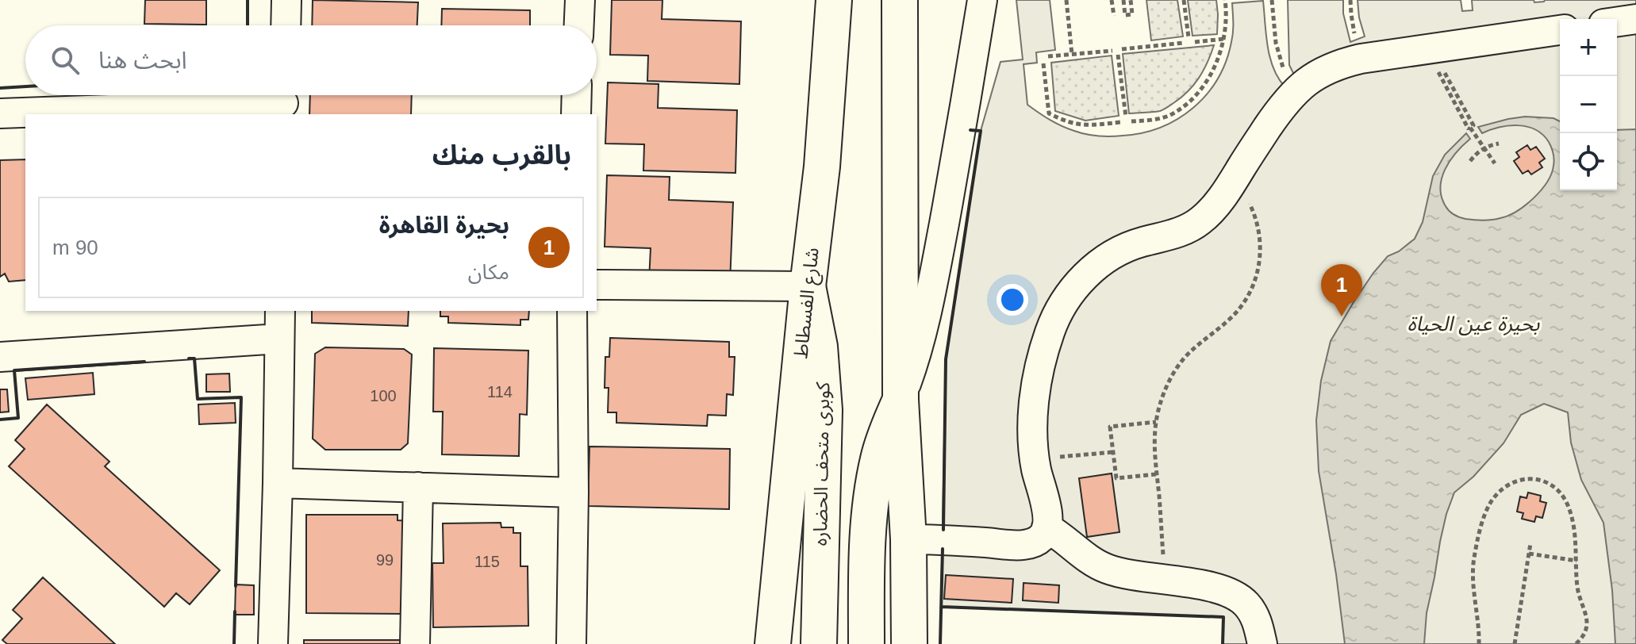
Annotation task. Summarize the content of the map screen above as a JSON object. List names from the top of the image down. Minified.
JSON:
{"streets":{"main road":["شارع الفسطاط","كوبرى متحف الحضاره"]},"crossings":[["شارع الفسطاط","كوبرى متحف الحضاره"]],"water":["بحيرة عين الحياة"],"house_numbers":["114","100","99","115"],"page":{"map_buttons":["+","−"],"search":"ابحث هنا","heading":"بالقرب منك","list":[{"mark":"1","name":"بحيرة القاهرة","note":"مكان","value":"90 m"}],"pins":"1"}}
